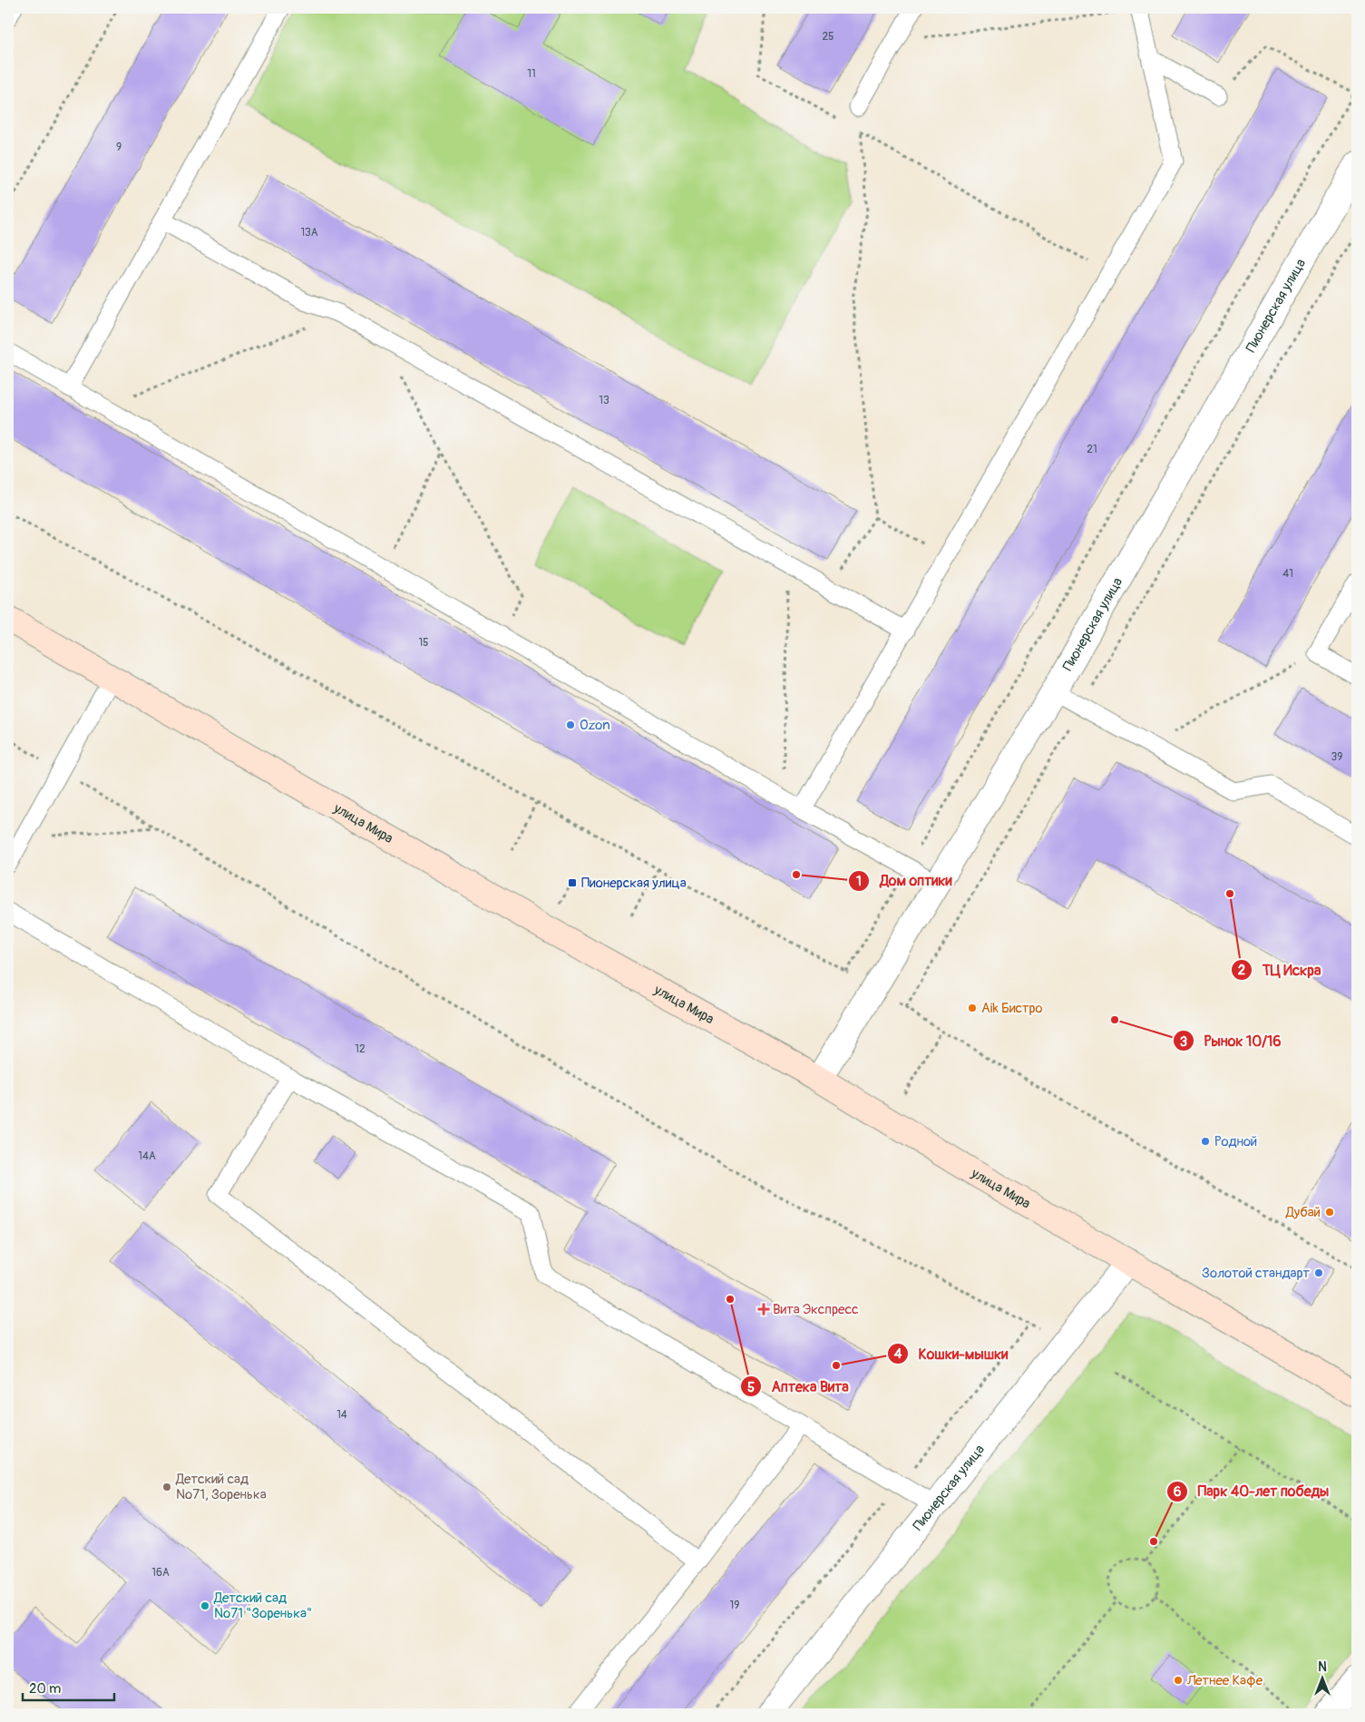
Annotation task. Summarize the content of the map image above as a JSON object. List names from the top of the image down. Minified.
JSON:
{"streets":{"street":["Пионерская улица","улица Мира"]},"crossings":[["Пионерская улица","улица Мира"]],"places":{"other":["Ozon","Дом оптики","ТЦ Искра","Aik Бистро","Рынок 10/16","Родной","Дубай","Золотой стандарт","Аптека Вита","Кошки-мышки","Детский сад №71, Зоренька","Парк 40-лет победы","Детский сад №71 \"Зоренька\"","Летнее Кафе"],"transit":["Пионерская улица"],"health":["Вита Экспресс"]},"house_numbers":["25","11","9","13А","13","21","41","15","39","12","14А","14","16А","19"],"scale_bar":"20 m","north":"top"}
